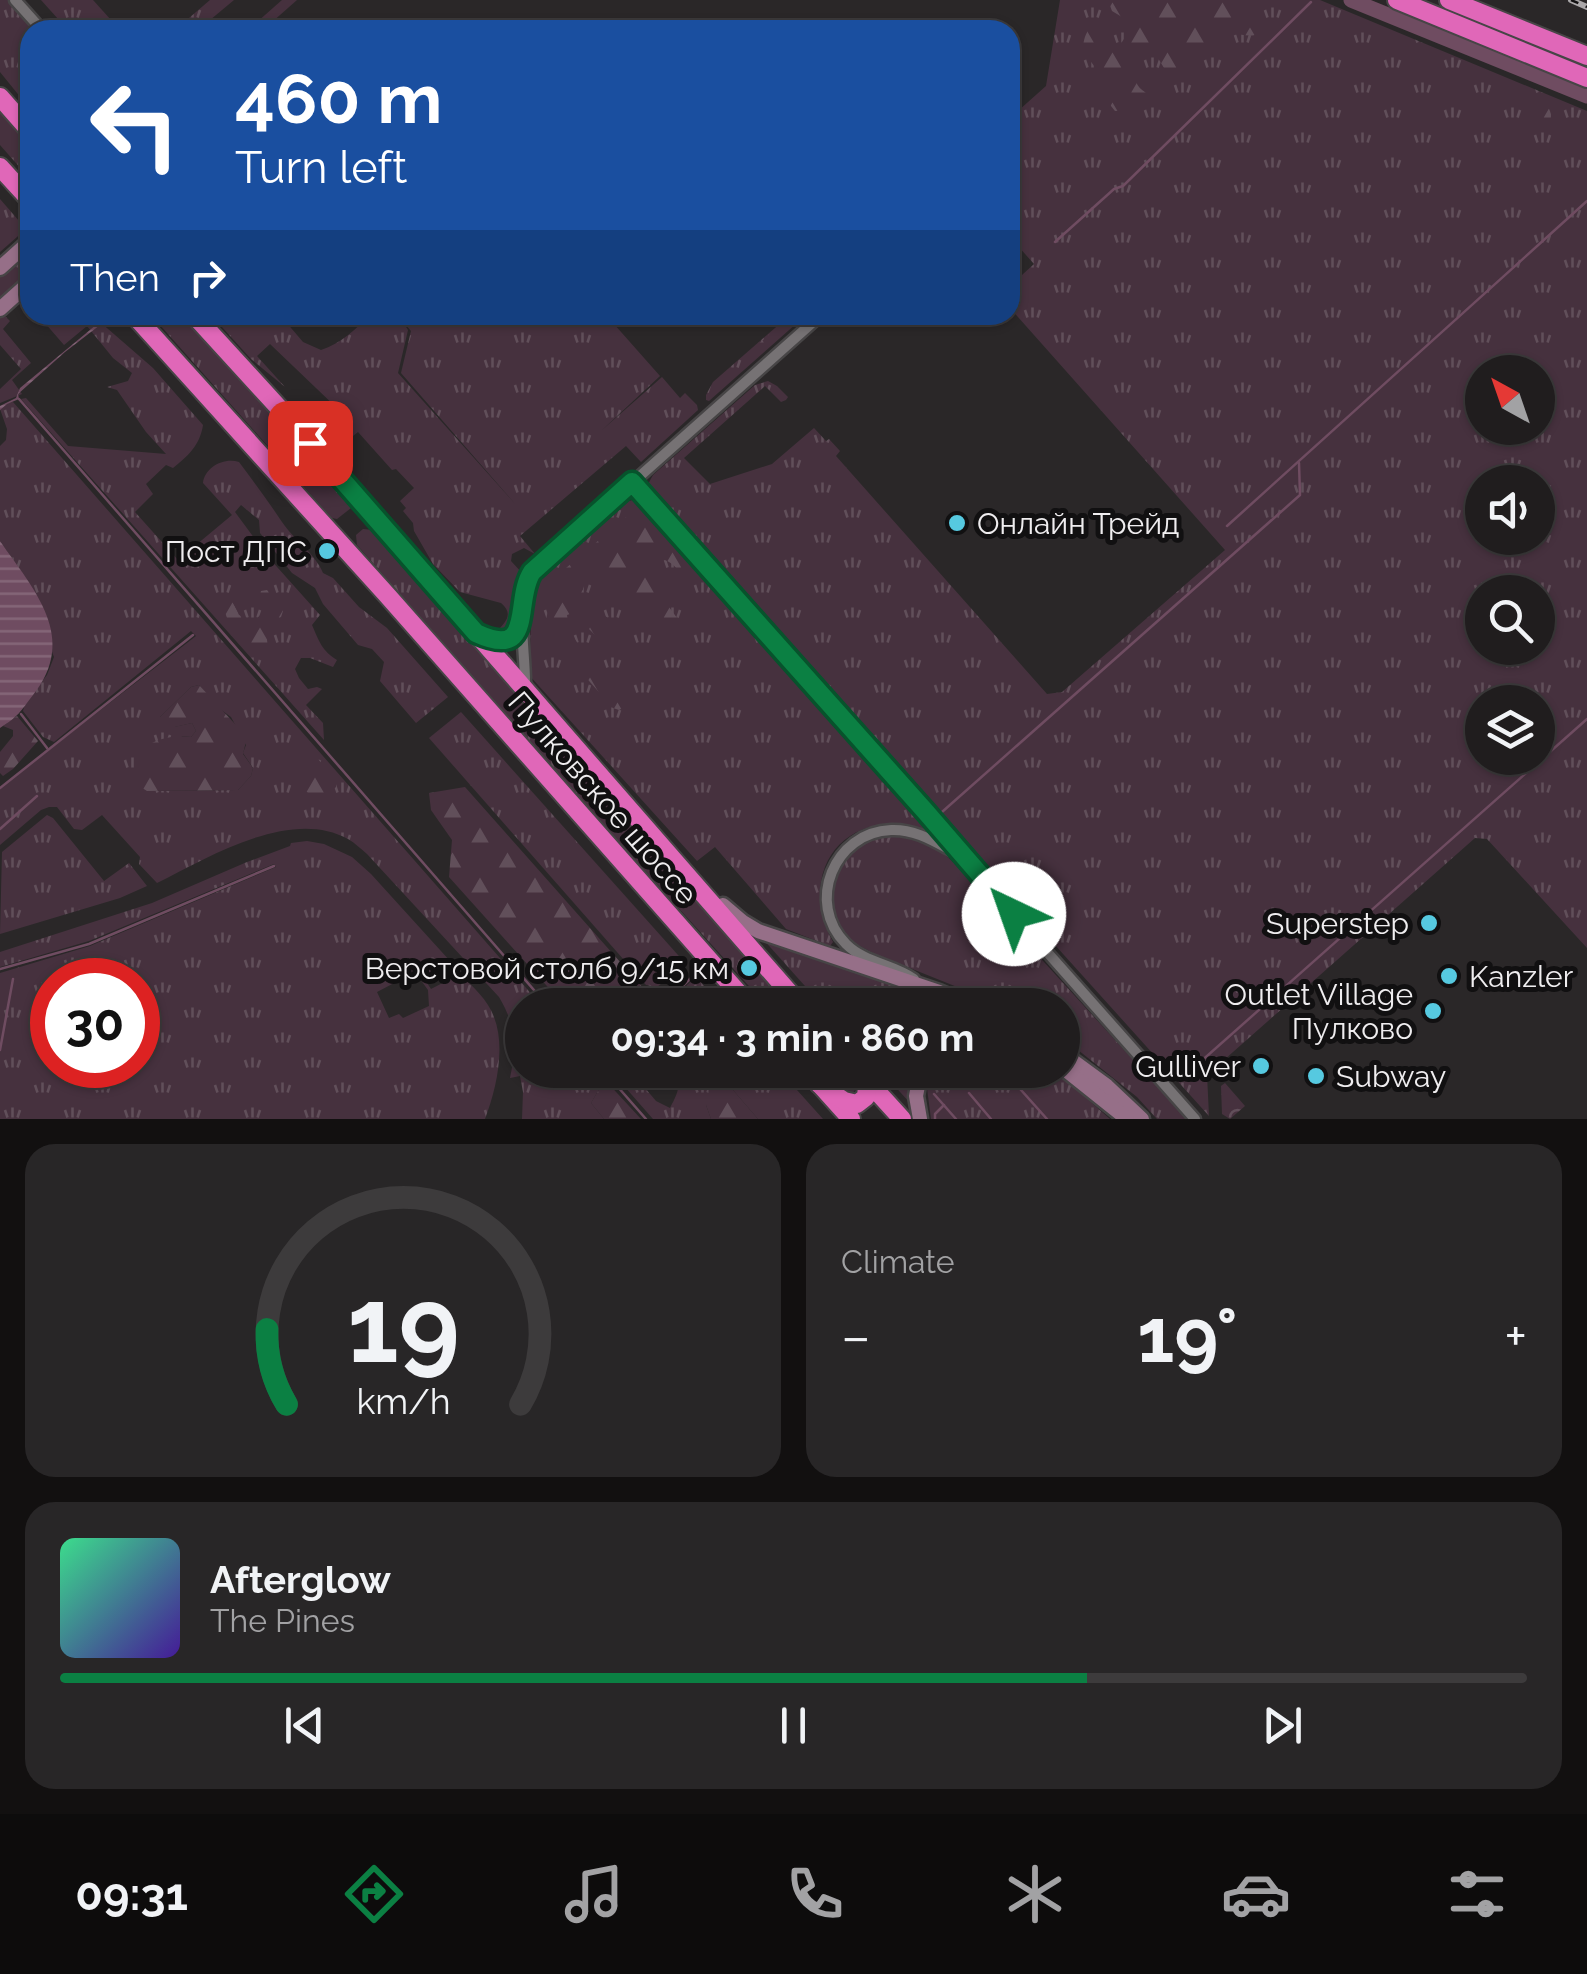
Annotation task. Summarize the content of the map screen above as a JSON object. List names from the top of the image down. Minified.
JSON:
{"streets":{"highway":["Пулковское шоссе"]},"places":["Онлайн Трейд","Пост ДПС","Superstep","Верстовой столб 9/15 км","Kanzler","Outlet Village Пулково","Gulliver","Subway"],"north":"top left","page":{"turn":["460 m","Turn left"],"then":"Then","limit":"30","trip":"09:34 · 3 min · 860 m","tile":"Climate","heat":["−","19°","+"],"song":["Afterglow","The Pines"],"tabs":"09:31","gauge":["19","km/h"]}}
